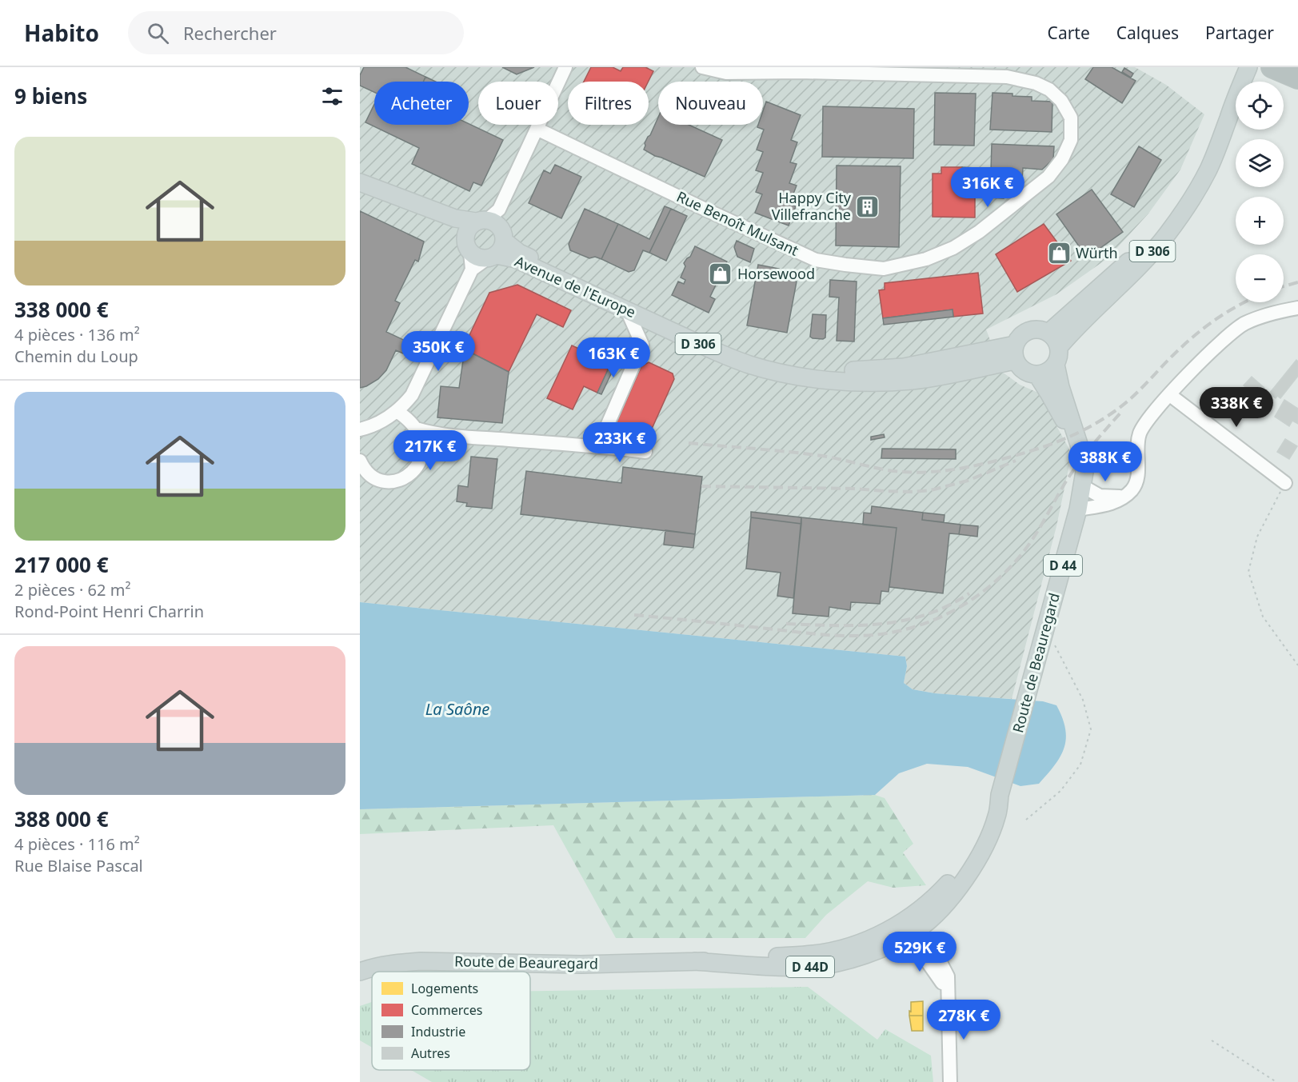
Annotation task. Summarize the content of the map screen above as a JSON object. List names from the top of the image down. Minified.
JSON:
{"streets":{"main road":["D 306","Avenue de l'Europe","D 44","Route de Beauregard","D 44D"],"street":["Rue Benoît Mulsant"]},"crossings":[["D 306","Avenue de l'Europe"],["D 306","Route de Beauregard"],["Avenue de l'Europe","Route de Beauregard"]],"water":["La Saône"],"places":{"building":["Happy City Villefranche"],"shop":["Würth","Horsewood"]},"legend":["Logements","Commerces","Industrie","Autres"],"page":{"header":"Habito","search":"Rechercher","nav":["Carte","Calques","Partager"],"heading":"9 biens","map_buttons":["+","−"],"chip":["Acheter","Louer","Filtres","Nouveau"],"list":[{"name":"338 000 €","note":"4 pièces · 136 m² · Chemin du Loup"},{"name":"217 000 €","note":"2 pièces · 62 m² · Rond-Point Henri Charrin"},{"name":"388 000 €","note":"4 pièces · 116 m² · Rue Blaise Pascal"}],"price":["316K €","350K €","163K €","338K €","233K €","217K €","388K €","529K €","278K €"]}}
